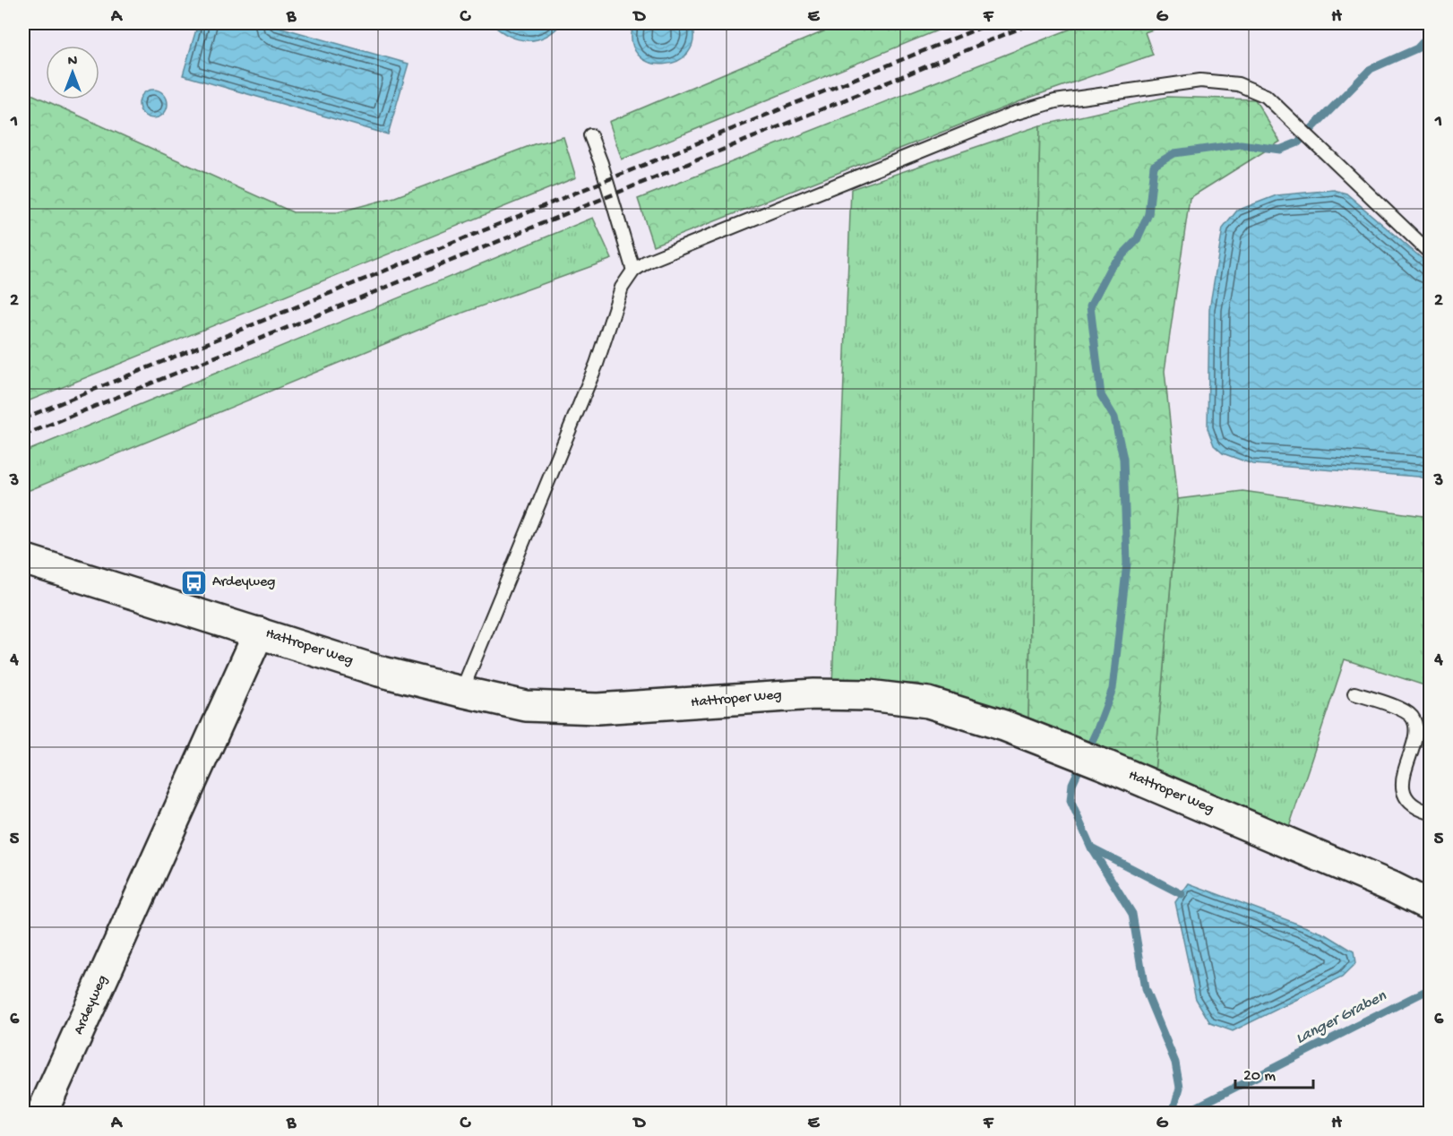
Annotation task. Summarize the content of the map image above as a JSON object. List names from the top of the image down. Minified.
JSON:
{"streets":{"main road":["Hattroper Weg","Ardeyweg"]},"crossings":[["Hattroper Weg","Ardeyweg"]],"water":["Langer Graben"],"places":{"bus stop":["Ardeyweg"]},"scale_bar":"20 m","north":"top","grid":{"columns":["A","B","C","D","E","F","G","H"],"rows":["1","2","3","4","5","6"]}}
